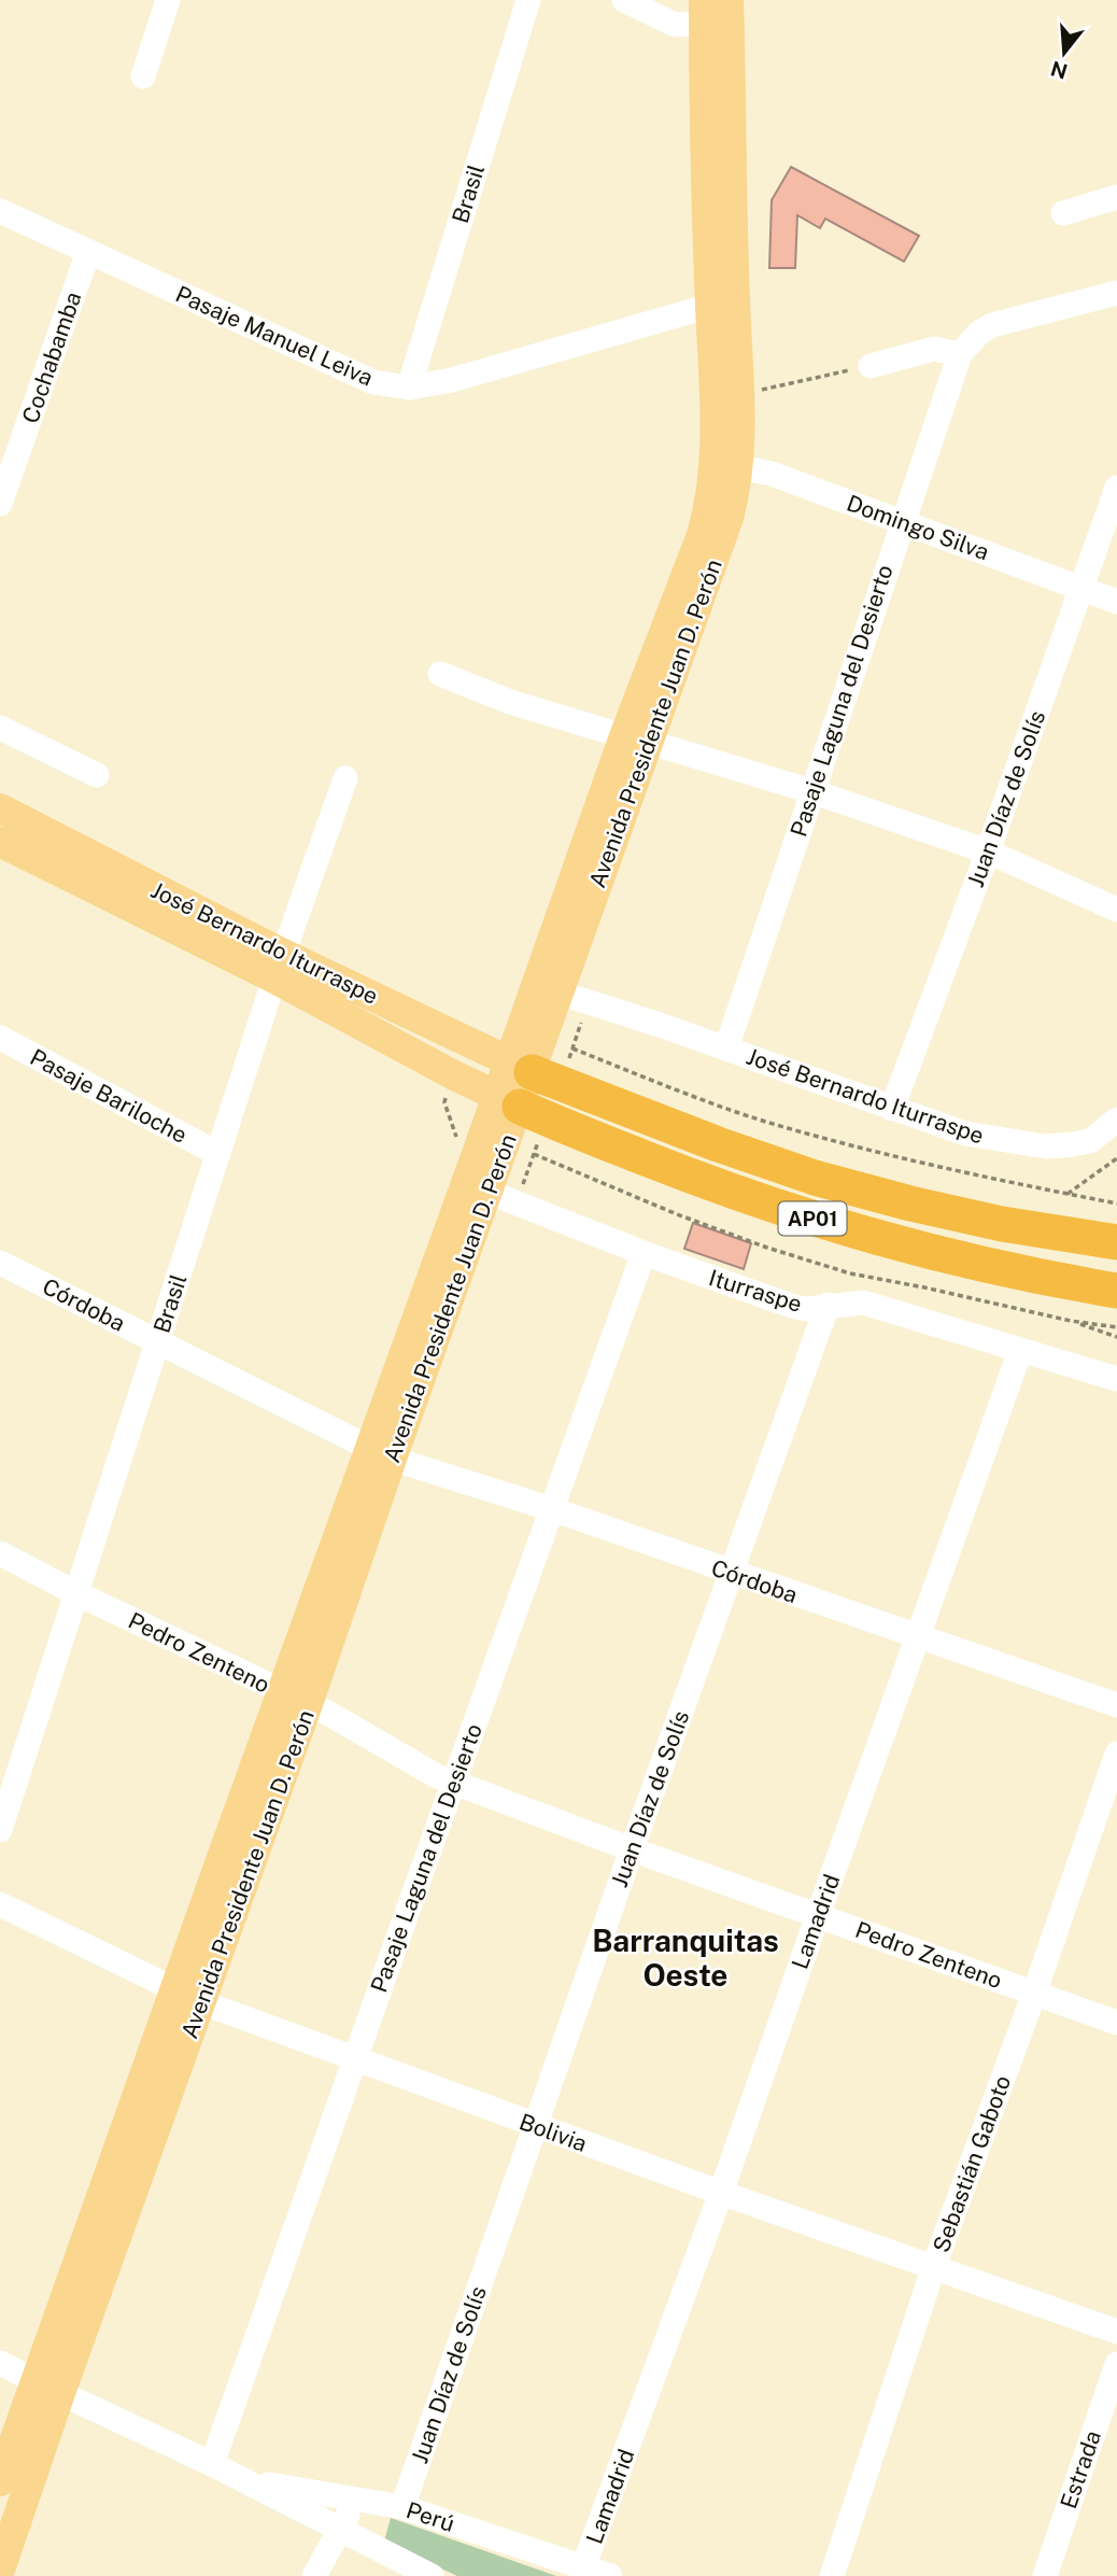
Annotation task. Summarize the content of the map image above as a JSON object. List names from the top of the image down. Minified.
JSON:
{"streets":{"highway":["AP01"],"main road":["Avenida Presidente Juan D. Perón","José Bernardo Iturraspe"],"street":["Brasil","Pasaje Manuel Leiva","Cochabamba","Domingo Silva","Pasaje Laguna del Desierto","Juan Díaz de Solís","Pasaje Bariloche","Iturraspe","Córdoba","Pedro Zenteno","Lamadrid","Bolivia","Sebastián Gaboto","Estrada","Perú"]},"crossings":[["Brasil","Pasaje Manuel Leiva"],["Brasil","José Bernardo Iturraspe"],["Brasil","Pasaje Bariloche"],["Brasil","Córdoba"],["Brasil","Pedro Zenteno"],["Pasaje Manuel Leiva","Cochabamba"],["Pasaje Manuel Leiva","Avenida Presidente Juan D. Perón"],["Domingo Silva","Pasaje Laguna del Desierto"],["Domingo Silva","Avenida Presidente Juan D. Perón"],["Domingo Silva","Juan Díaz de Solís"],["Pasaje Laguna del Desierto","José Bernardo Iturraspe"],["Pasaje Laguna del Desierto","Iturraspe"],["Pasaje Laguna del Desierto","Córdoba"],["Pasaje Laguna del Desierto","Pedro Zenteno"],["Pasaje Laguna del Desierto","Bolivia"],["Pasaje Laguna del Desierto","Perú"],["Avenida Presidente Juan D. Perón","José Bernardo Iturraspe"],["Avenida Presidente Juan D. Perón","AP01"],["Avenida Presidente Juan D. Perón","Iturraspe"],["Avenida Presidente Juan D. Perón","Córdoba"],["Avenida Presidente Juan D. Perón","Pedro Zenteno"],["Avenida Presidente Juan D. Perón","Bolivia"],["Avenida Presidente Juan D. Perón","Perú"],["Juan Díaz de Solís","José Bernardo Iturraspe"],["Juan Díaz de Solís","Iturraspe"],["Juan Díaz de Solís","Córdoba"],["Juan Díaz de Solís","Pedro Zenteno"],["Juan Díaz de Solís","Bolivia"],["Juan Díaz de Solís","Perú"],["José Bernardo Iturraspe","AP01"],["Iturraspe","Lamadrid"],["Córdoba","Lamadrid"],["Pedro Zenteno","Lamadrid"],["Pedro Zenteno","Sebastián Gaboto"],["Lamadrid","Bolivia"],["Lamadrid","Perú"],["Bolivia","Sebastián Gaboto"]],"districts":["Barranquitas Oeste"],"north":"bottom"}
